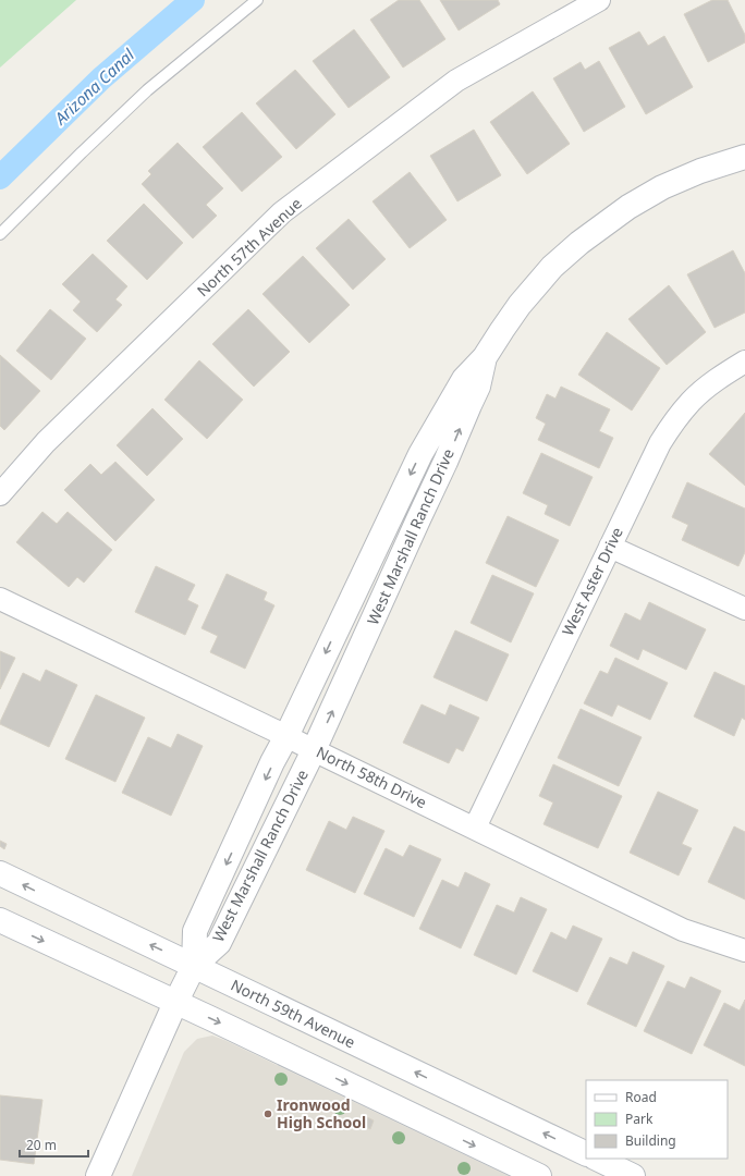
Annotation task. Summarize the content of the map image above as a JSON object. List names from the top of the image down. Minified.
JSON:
{"streets":{"street":["North 57th Avenue","West Marshall Ranch Drive","West Aster Drive","North 58th Drive","North 59th Avenue"]},"crossings":[["West Marshall Ranch Drive","North 58th Drive"],["West Marshall Ranch Drive","North 59th Avenue"],["West Aster Drive","North 58th Drive"]],"water":["Arizona Canal"],"places":["Ironwood High School"],"legend":["Road","Park","Building"],"scale_bar":"20 m"}
